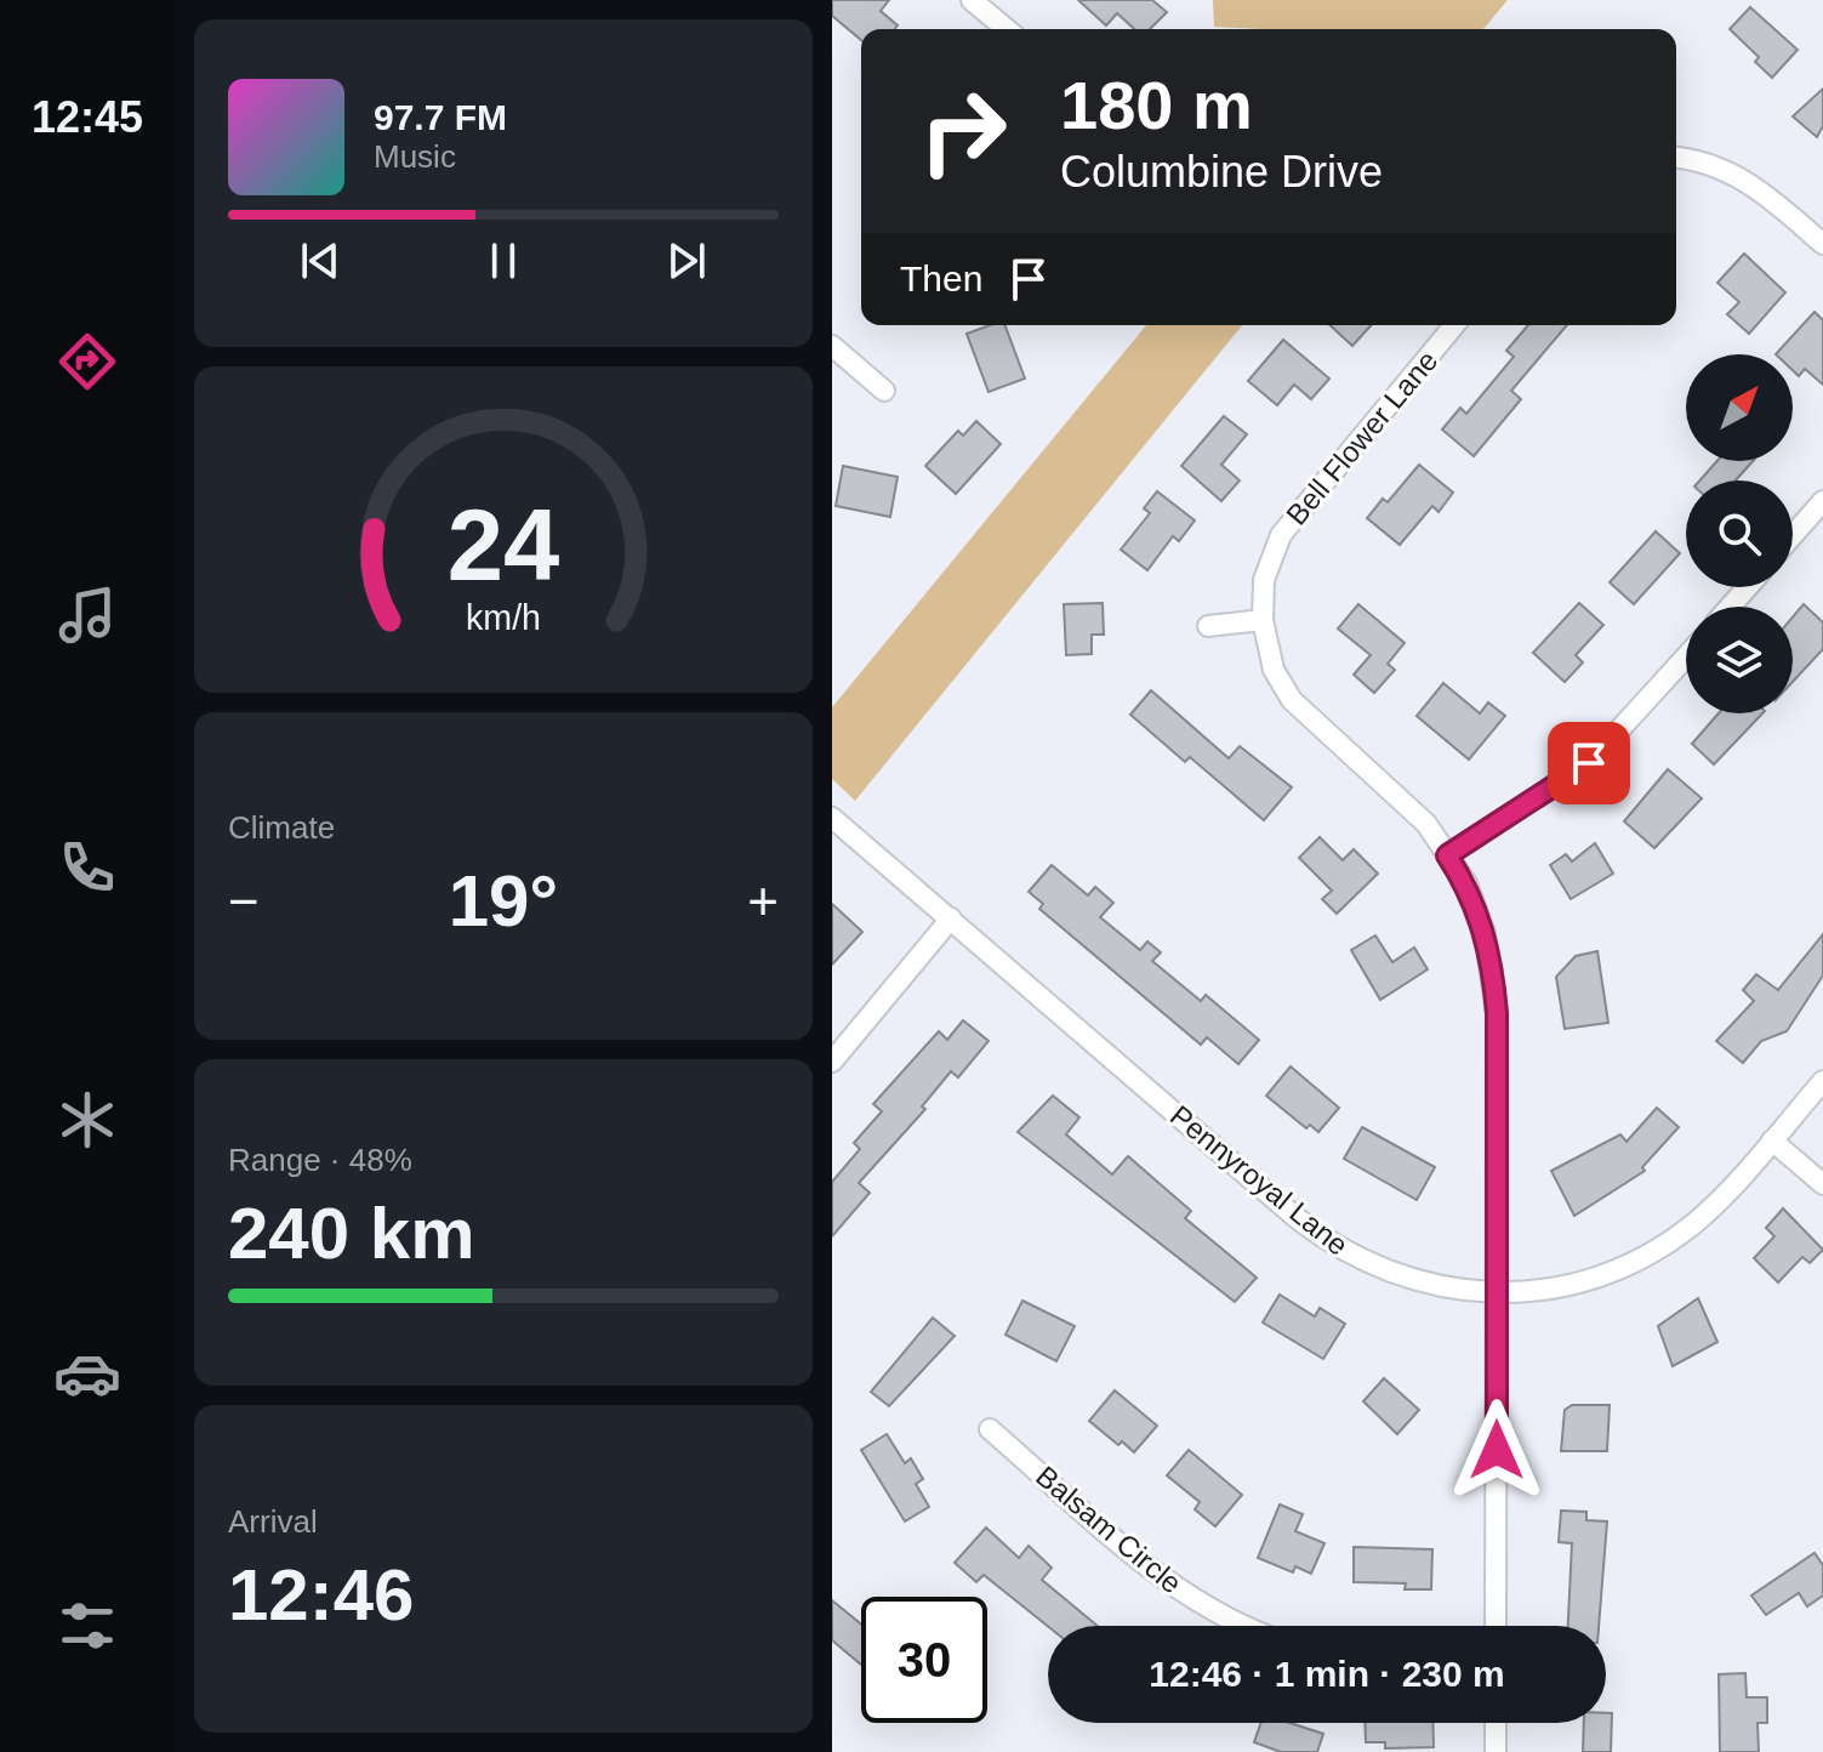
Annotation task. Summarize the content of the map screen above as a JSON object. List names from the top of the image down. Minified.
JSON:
{"streets":{"street":["Bell Flower Lane","Pennyroyal Lane","Balsam Circle"]},"crossings":[["Bell Flower Lane","Pennyroyal Lane"]],"north":"top right","page":{"tabs":"12:45","turn":["180 m","Columbine Drive"],"song":["97.7 FM","Music"],"then":"Then","tile":["Climate",["Range · 48%","240 km"],["Arrival","12:46"]],"heat":["−","19°","+"],"limit":"30","trip":"12:46 · 1 min · 230 m","gauge":["24","km/h"]}}
